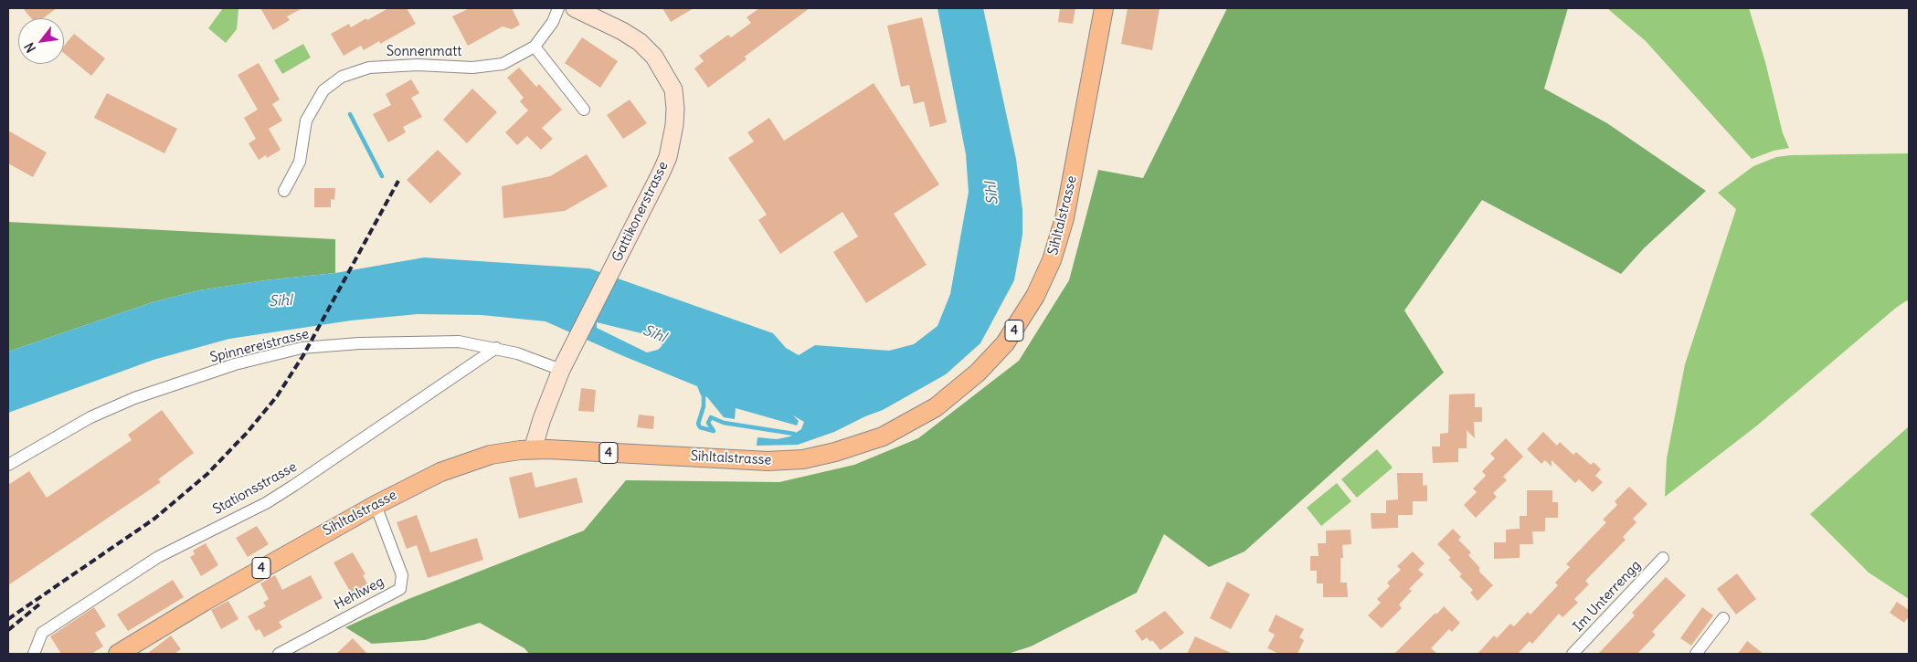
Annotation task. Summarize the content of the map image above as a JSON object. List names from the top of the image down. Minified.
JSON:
{"streets":{"main road":["Gattikonerstrasse","Sihltalstrasse","4"],"street":["Sonnenmatt","Spinnereistrasse","Stationsstrasse","Hehlweg","Im Unterrengg"]},"crossings":[["Gattikonerstrasse","Sihltalstrasse"],["Gattikonerstrasse","Spinnereistrasse"],["Sihltalstrasse","Hehlweg"],["Spinnereistrasse","Stationsstrasse"]],"water":["Sihl"],"north":"bottom left"}
